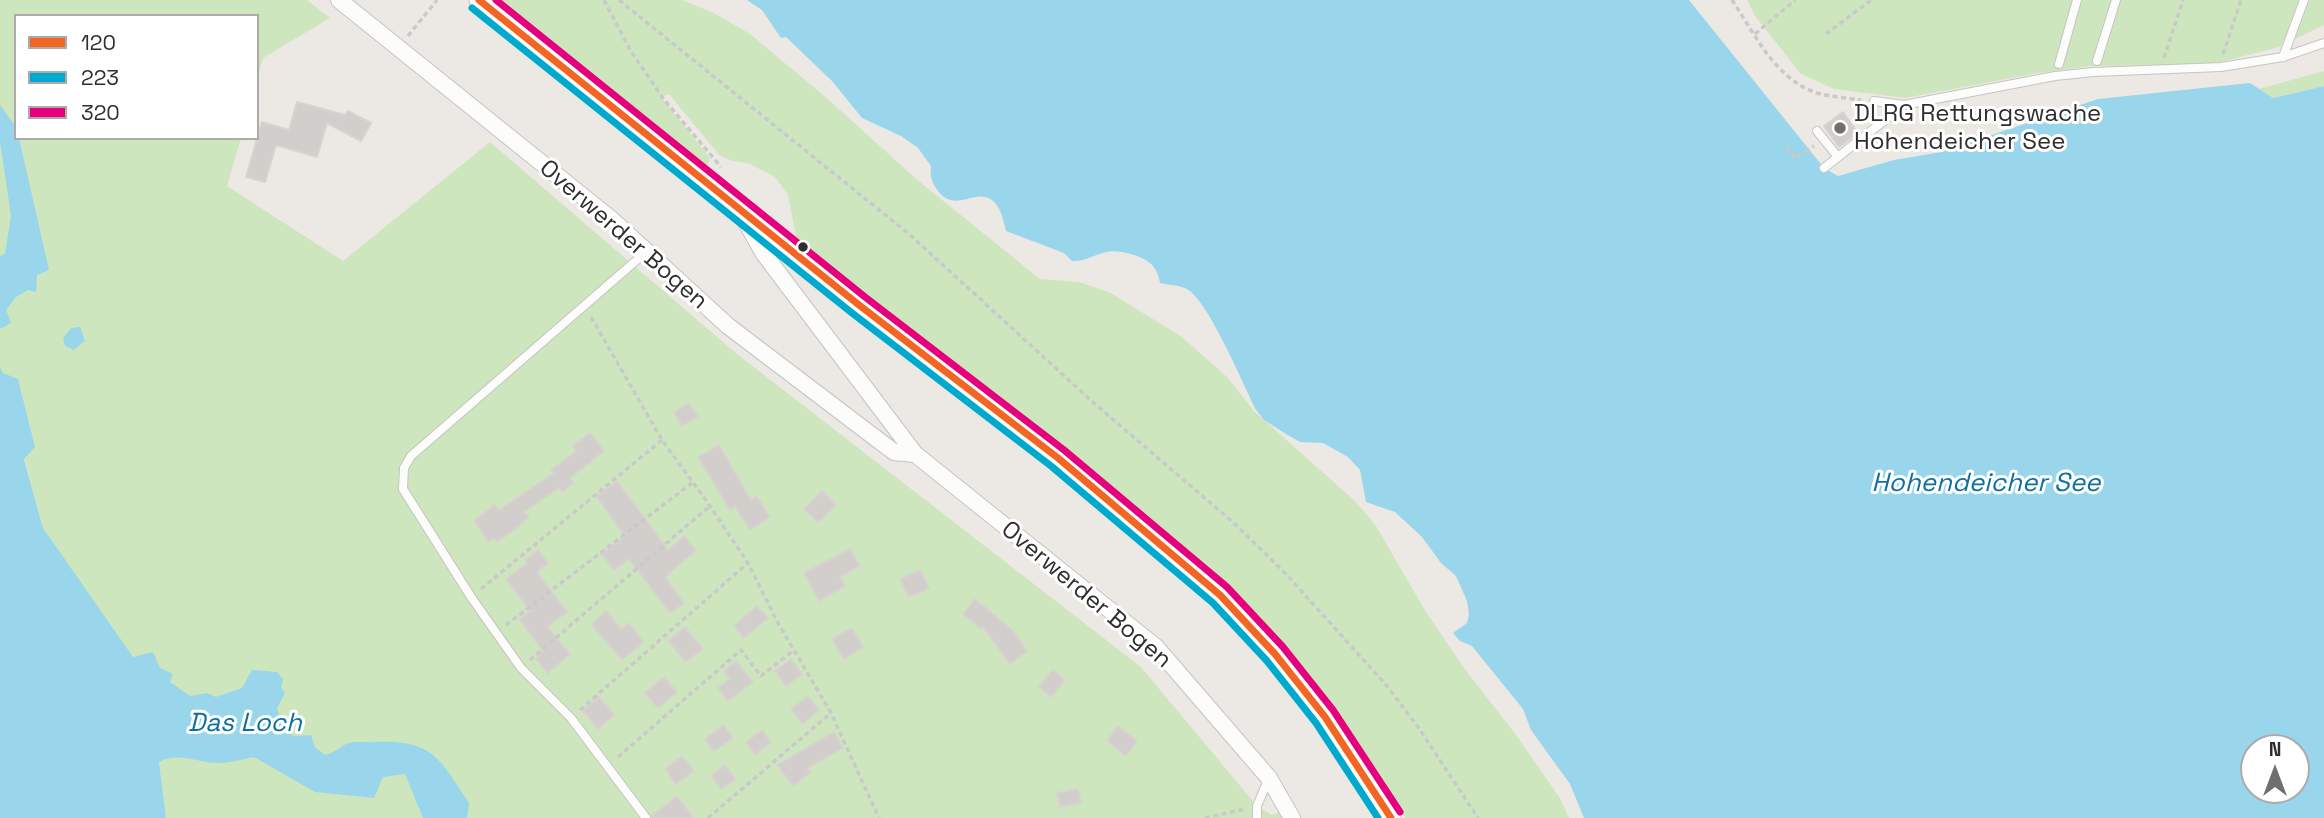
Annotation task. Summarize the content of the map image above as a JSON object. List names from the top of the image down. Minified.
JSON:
{"streets":{"street":["Overwerder Bogen"]},"water":["Hohendeicher See","Das Loch"],"places":["DLRG Rettungswache Hohendeicher See"],"lines":["transit line 120","transit line 320","transit line 223"],"legend":["120","223","320"],"north":"top"}
